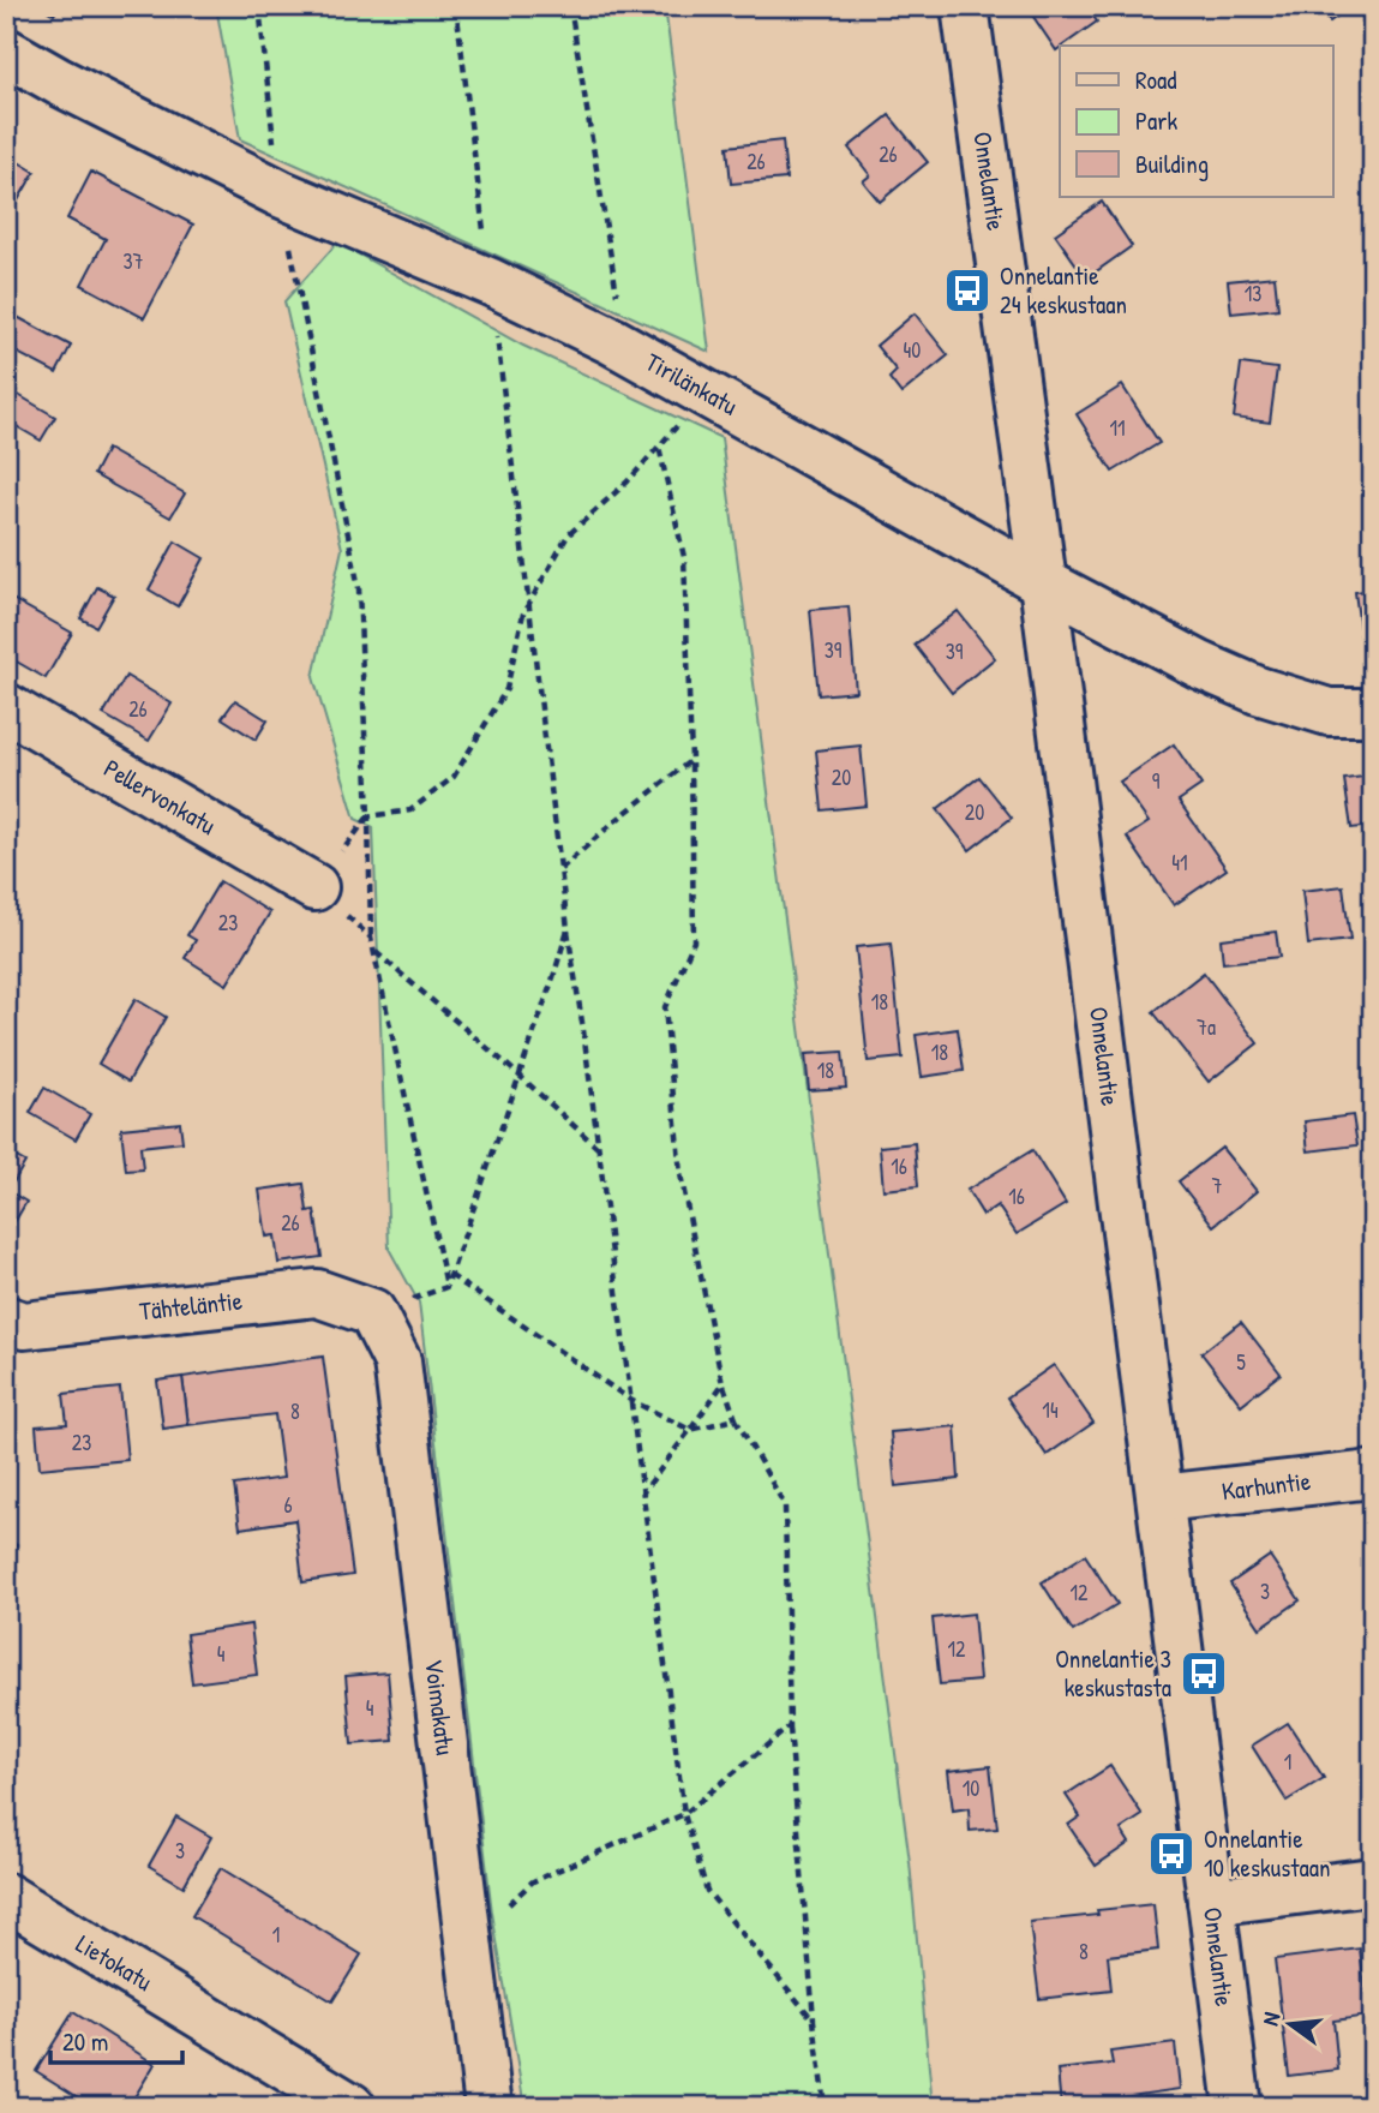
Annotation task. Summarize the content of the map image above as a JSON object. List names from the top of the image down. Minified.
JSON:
{"streets":{"street":["Onnelantie","Tirilänkatu","Pellervonkatu","Tähteläntie","Karhuntie","Voimakatu","Lietokatu"]},"crossings":[["Onnelantie","Tirilänkatu"],["Onnelantie","Karhuntie"],["Tähteläntie","Voimakatu"]],"places":{"bus stop":["Onnelantie 24 keskustaan","Onnelantie 3 keskustasta","Onnelantie 10 keskustaan"]},"house_numbers":["26","26","37","13","40","11","39","39","26","20","9","20","41","23","18","7a","18","18","16","7","16","26","5","14","8","23","6","3","12","12","4","4","1","10","3","1","8"],"legend":["Road","Park","Building"],"scale_bar":"20 m","north":"left"}
